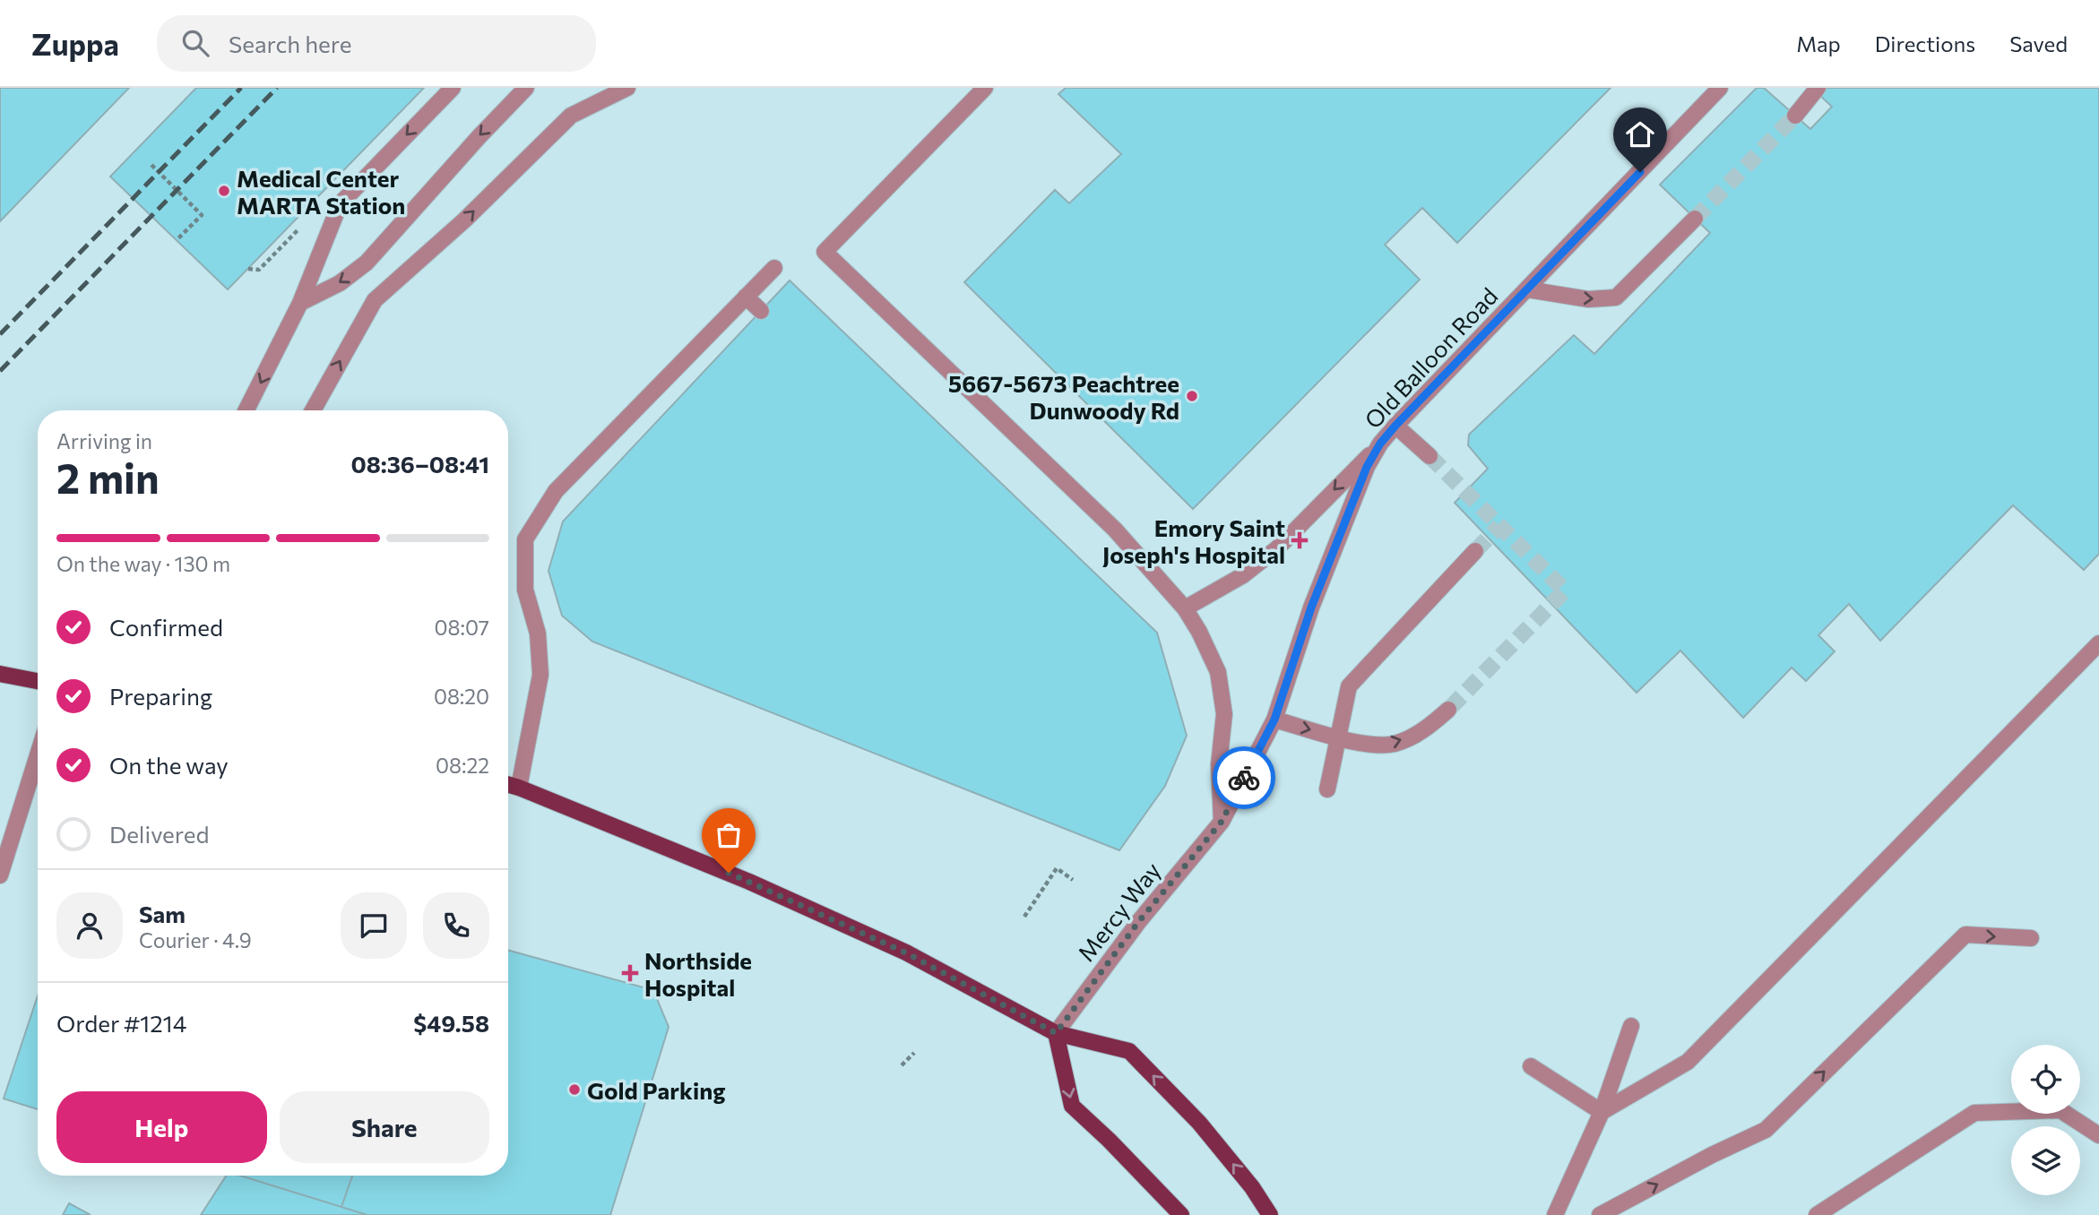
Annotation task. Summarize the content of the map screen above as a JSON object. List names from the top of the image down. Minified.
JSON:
{"streets":{"street":["Old Balloon Road","Mercy Way"]},"crossings":[["Old Balloon Road","Mercy Way"]],"places":{"other":["Medical Center MARTA Station","5667-5673 Peachtree Dunwoody Rd","Gold Parking"],"health":["Emory Saint Joseph's Hospital","Northside Hospital"]},"page":{"header":"Zuppa","search":"Search here","nav":["Map","Directions","Saved"],"heading":["2 min","Arriving in","08:36–08:41"],"panel":["Sam","Courier · 4.9","Order #1214","$49.58"],"bar":"On the way · 130 m","list":[["Confirmed","08:07"],["Preparing","08:20"],["On the way","08:22"],"Delivered"],"buttons":["Help","Share"]}}
